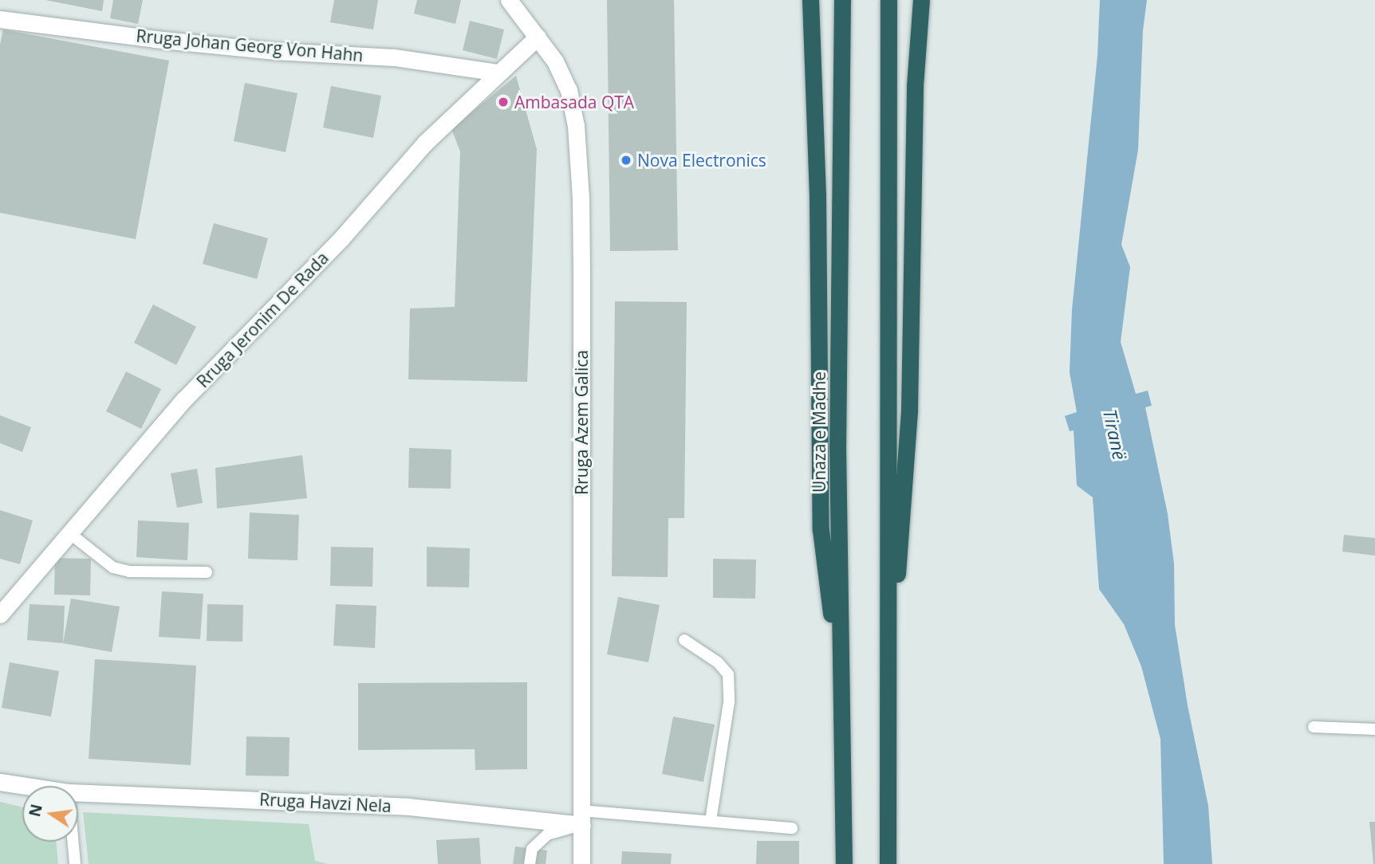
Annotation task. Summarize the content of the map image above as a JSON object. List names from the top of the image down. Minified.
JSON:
{"streets":{"highway":["Unaza e Madhe"],"street":["Rruga Johan Georg Von Hahn","Rruga Jeronim De Rada","Rruga Azem Galica","Rruga Havzi Nela"]},"crossings":[["Rruga Johan Georg Von Hahn","Rruga Jeronim De Rada"],["Rruga Jeronim De Rada","Rruga Azem Galica"],["Rruga Azem Galica","Rruga Havzi Nela"]],"water":["Tiranë"],"places":["Ambasada QTA","Nova Electronics"],"north":"left"}
